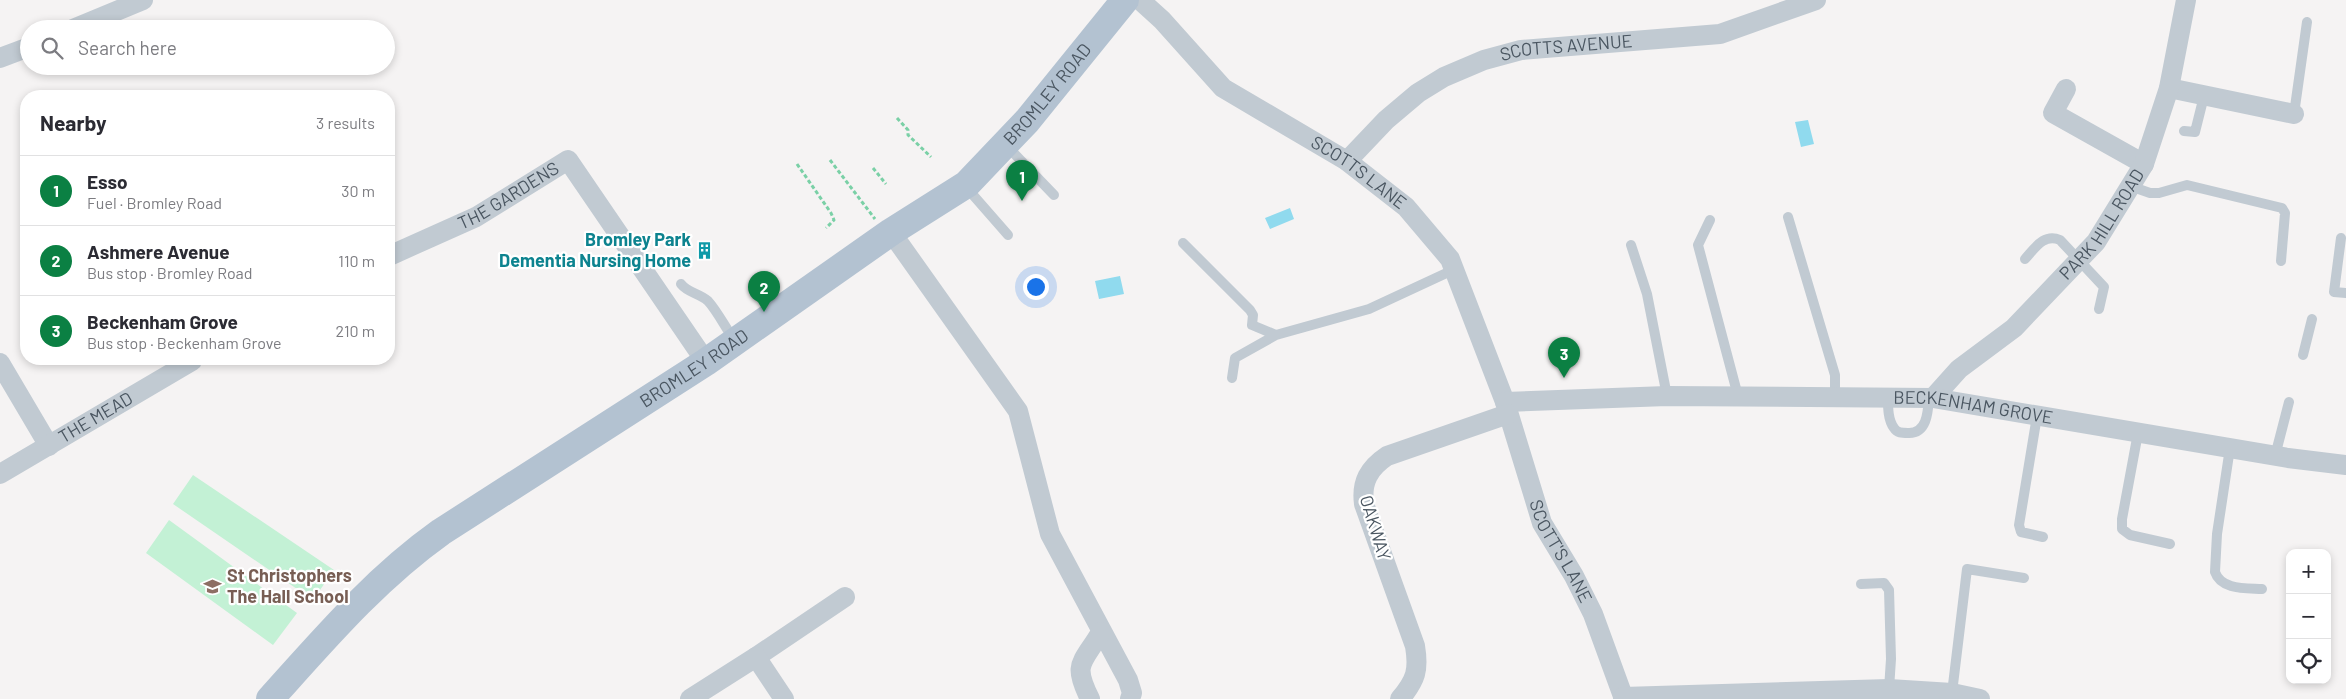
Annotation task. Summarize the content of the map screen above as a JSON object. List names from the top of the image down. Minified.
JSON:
{"streets":{"main road":["BROMLEY ROAD"],"street":["SCOTTS AVENUE","SCOTTS LANE","THE GARDENS","PARK HILL ROAD","BECKENHAM GROVE","THE MEAD","OAKWAY","SCOTT'S LANE"]},"crossings":[["SCOTTS AVENUE","SCOTTS LANE"],["BROMLEY ROAD","THE GARDENS"],["SCOTTS LANE","BECKENHAM GROVE"],["SCOTTS LANE","OAKWAY"],["SCOTTS LANE","SCOTT'S LANE"],["PARK HILL ROAD","BECKENHAM GROVE"],["BECKENHAM GROVE","OAKWAY"],["BECKENHAM GROVE","SCOTT'S LANE"],["OAKWAY","SCOTT'S LANE"]],"places":{"building":["Bromley Park Dementia Nursing Home"],"school or university":["St Christophers The Hall School"]},"page":{"search":"Search here","heading":["Nearby","3 results"],"list":[{"mark":"1","name":"Esso","note":"Fuel · Bromley Road","value":"30 m"},{"mark":"2","name":"Ashmere Avenue","note":"Bus stop · Bromley Road","value":"110 m"},{"mark":"3","name":"Beckenham Grove","note":"Bus stop · Beckenham Grove","value":"210 m"}],"pins":["1","2","3"],"map_buttons":["+","−"]}}
